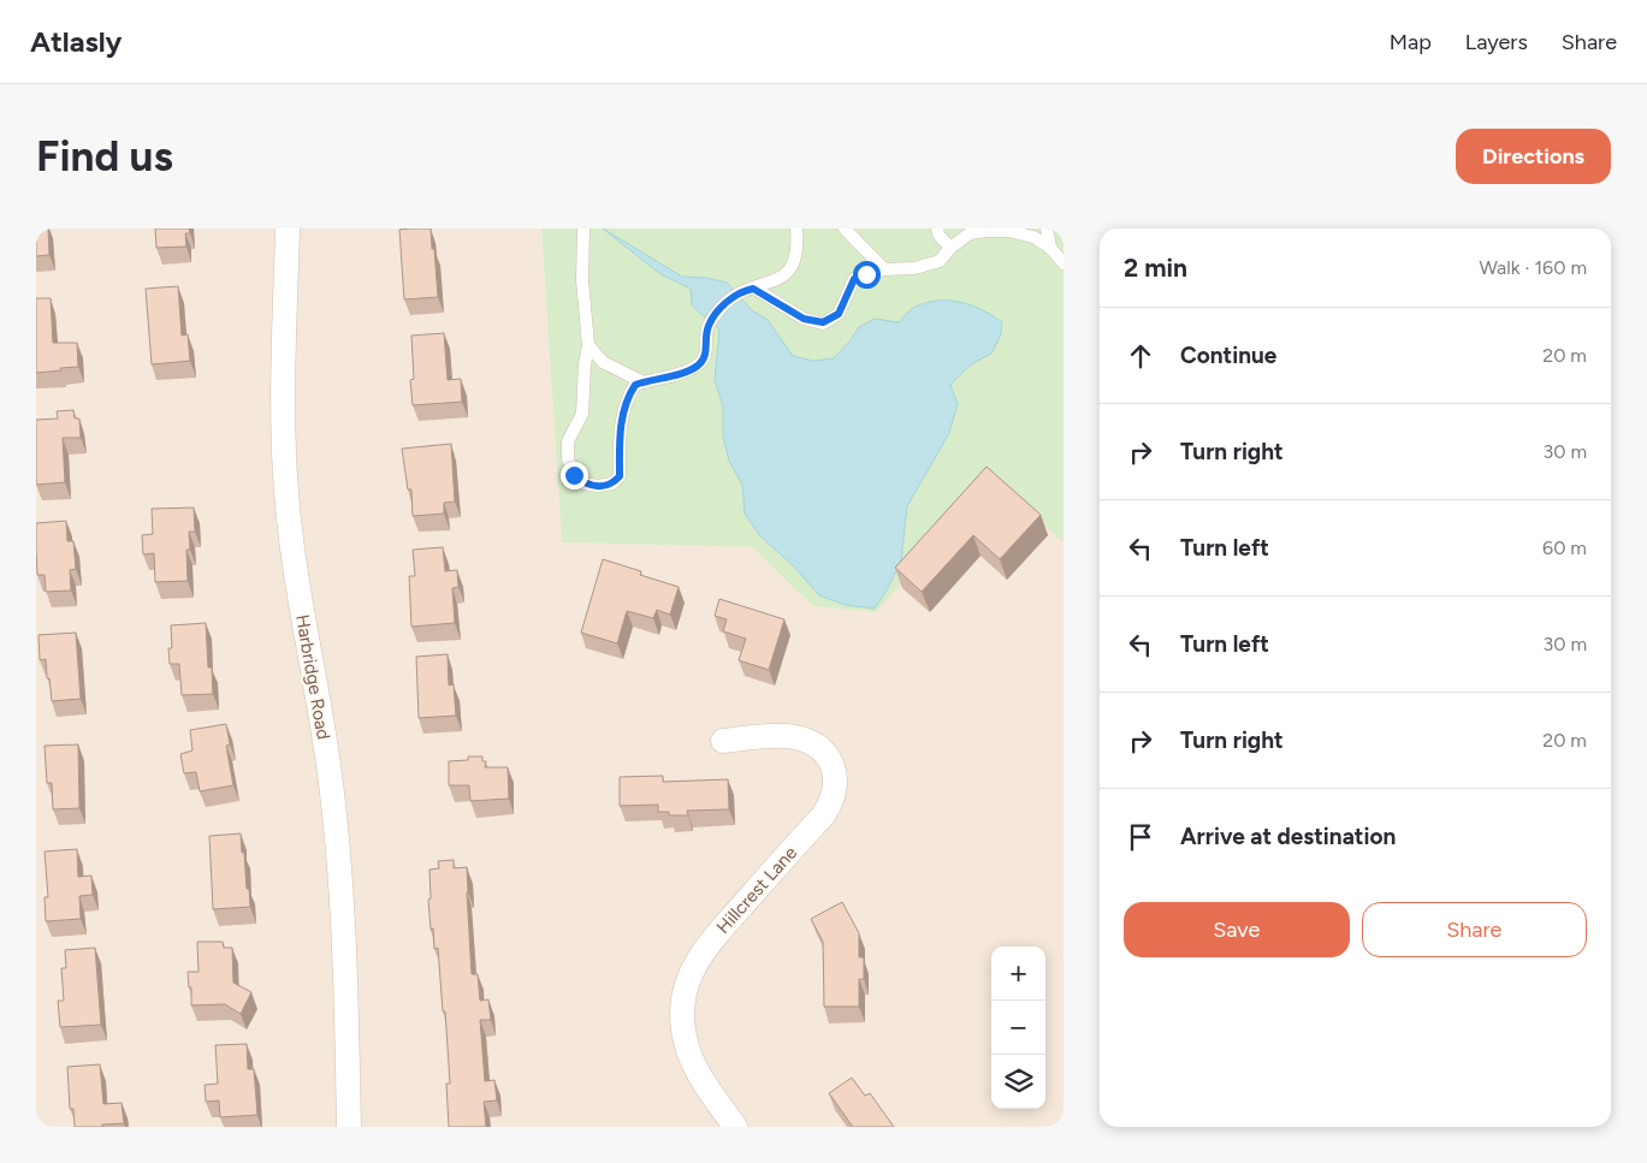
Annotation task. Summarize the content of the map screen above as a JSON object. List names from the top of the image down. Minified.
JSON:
{"streets":{"street":["Harbridge Road","Hillcrest Lane"]},"page":{"header":"Atlasly","nav":["Map","Layers","Share"],"buttons":["Directions",["Save","Share"]],"title":"Find us","heading":["2 min","Walk · 160 m"],"list":[["Continue","20 m"],["Turn right","30 m"],["Turn left","60 m"],["Turn left","30 m"],["Turn right","20 m"],"Arrive at destination"],"map_buttons":["+","−"]}}
